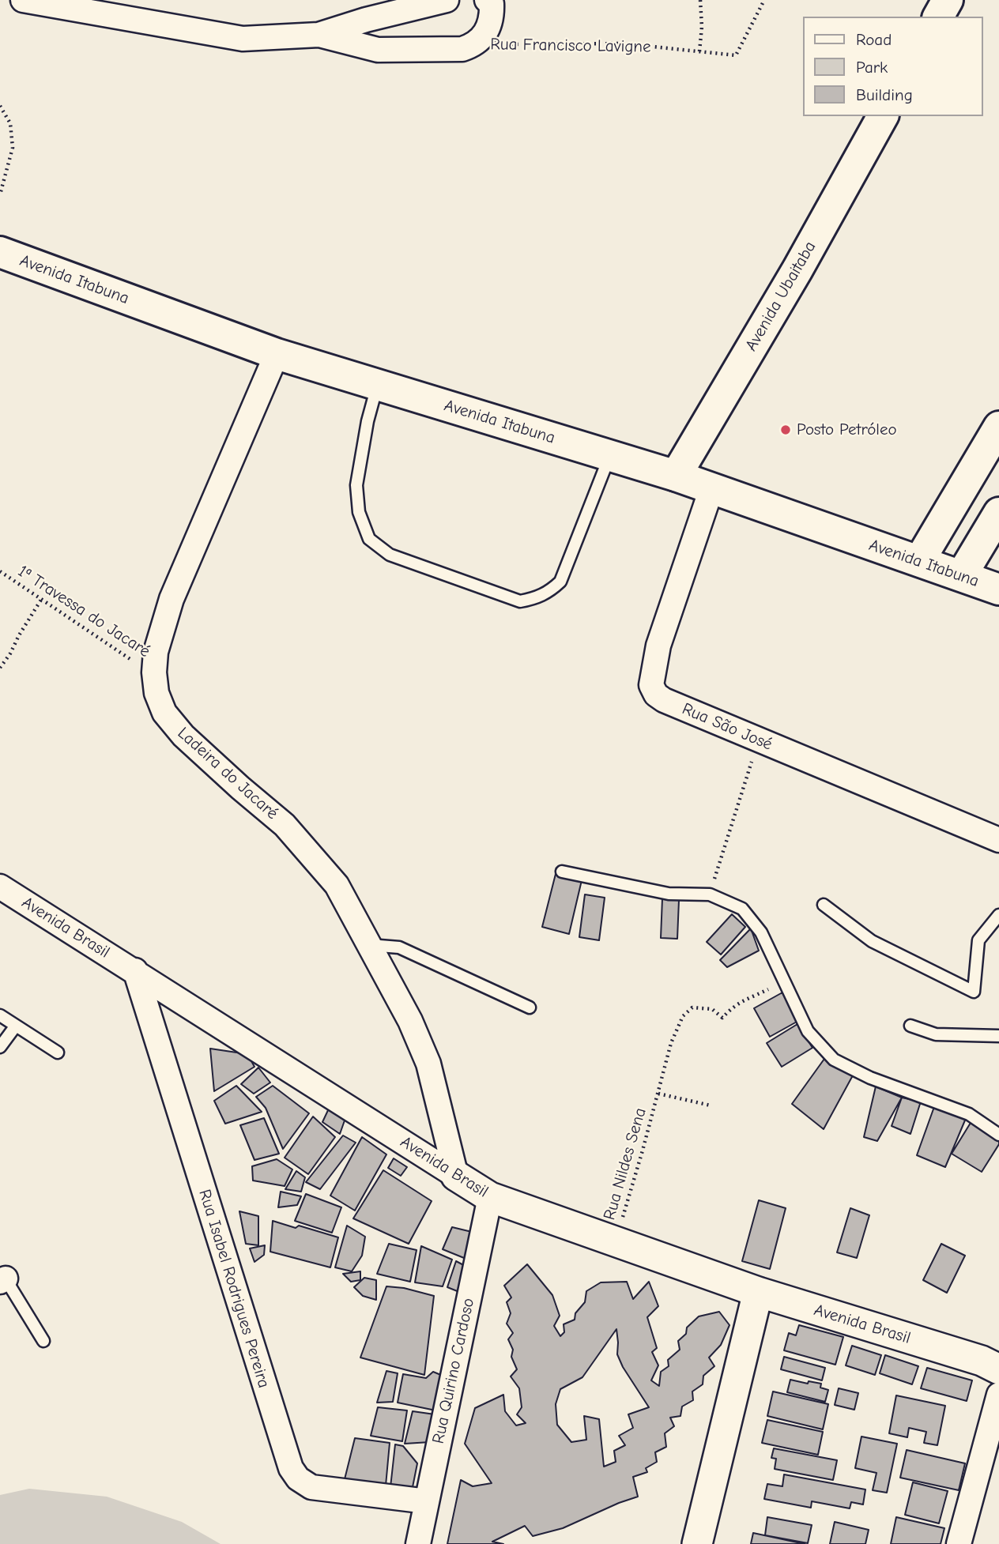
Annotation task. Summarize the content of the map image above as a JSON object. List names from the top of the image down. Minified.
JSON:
{"streets":{"main road":["Avenida Itabuna","Avenida Ubaitaba"],"street":["Rua Francisco Lavigne","Rua São José","Ladeira do Jacaré","Avenida Brasil","Rua Isabel Rodrigues Pereira","Rua Quirino Cardoso"],"path":["1ª Travessa do Jacaré","Rua Nildes Sena"]},"crossings":[["Avenida Itabuna","Avenida Ubaitaba"],["Avenida Itabuna","Rua São José"],["Avenida Itabuna","Ladeira do Jacaré"],["1ª Travessa do Jacaré","Ladeira do Jacaré"],["Ladeira do Jacaré","Avenida Brasil"],["Avenida Brasil","Rua Nildes Sena"],["Avenida Brasil","Rua Isabel Rodrigues Pereira"],["Avenida Brasil","Rua Quirino Cardoso"],["Rua Isabel Rodrigues Pereira","Rua Quirino Cardoso"]],"places":["Posto Petróleo"],"legend":["Road","Park","Building"]}
